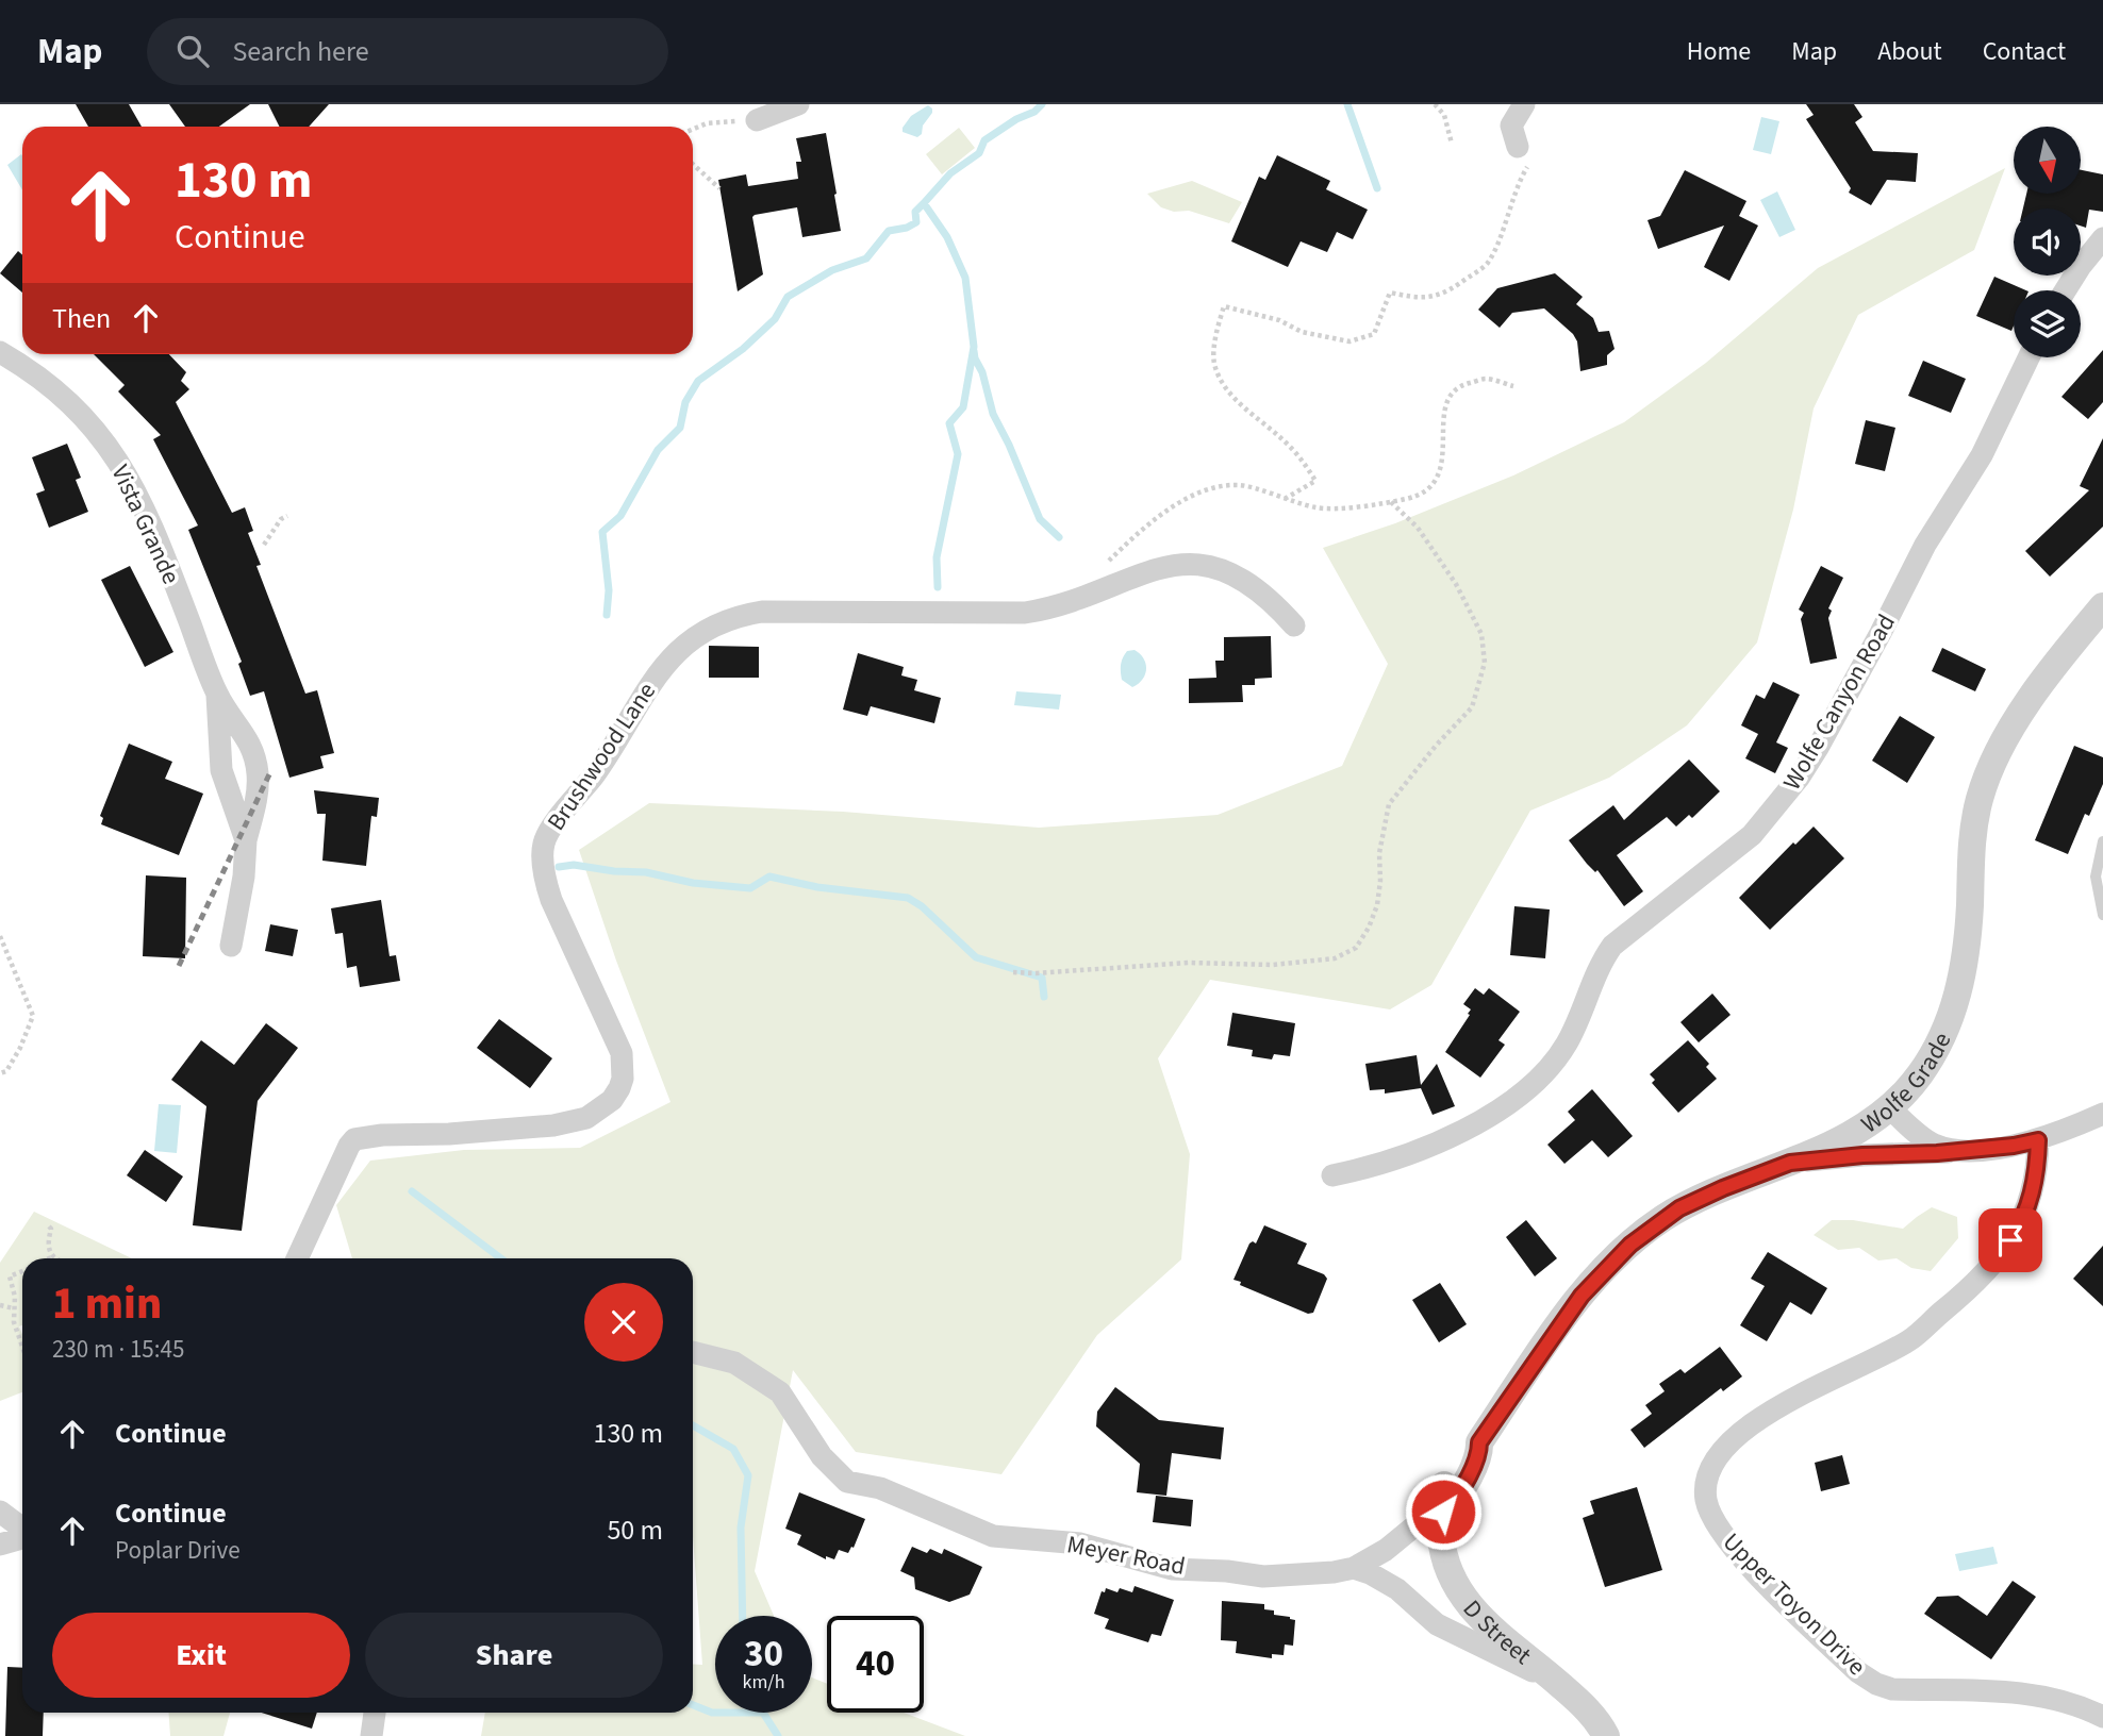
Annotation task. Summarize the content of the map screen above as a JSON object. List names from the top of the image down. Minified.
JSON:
{"streets":{"street":["Vista Grande","Wolfe Canyon Road","Brushwood Lane","Wolfe Grade","Meyer Road","Upper Toyon Drive","D Street"]},"crossings":[["Wolfe Grade","Meyer Road"],["Wolfe Grade","D Street"]],"north":"bottom","page":{"header":"Map","search":"Search here","nav":["Home","Map","About","Contact"],"turn":["130 m","Continue"],"then":"Then","heading":["1 min","230 m · 15:45"],"list":[{"name":"Continue","value":"130 m"},{"name":"Continue","note":"Poplar Drive","value":"50 m"}],"buttons":["Exit","Share"],"speed":"30 km/h","limit":"40"}}
